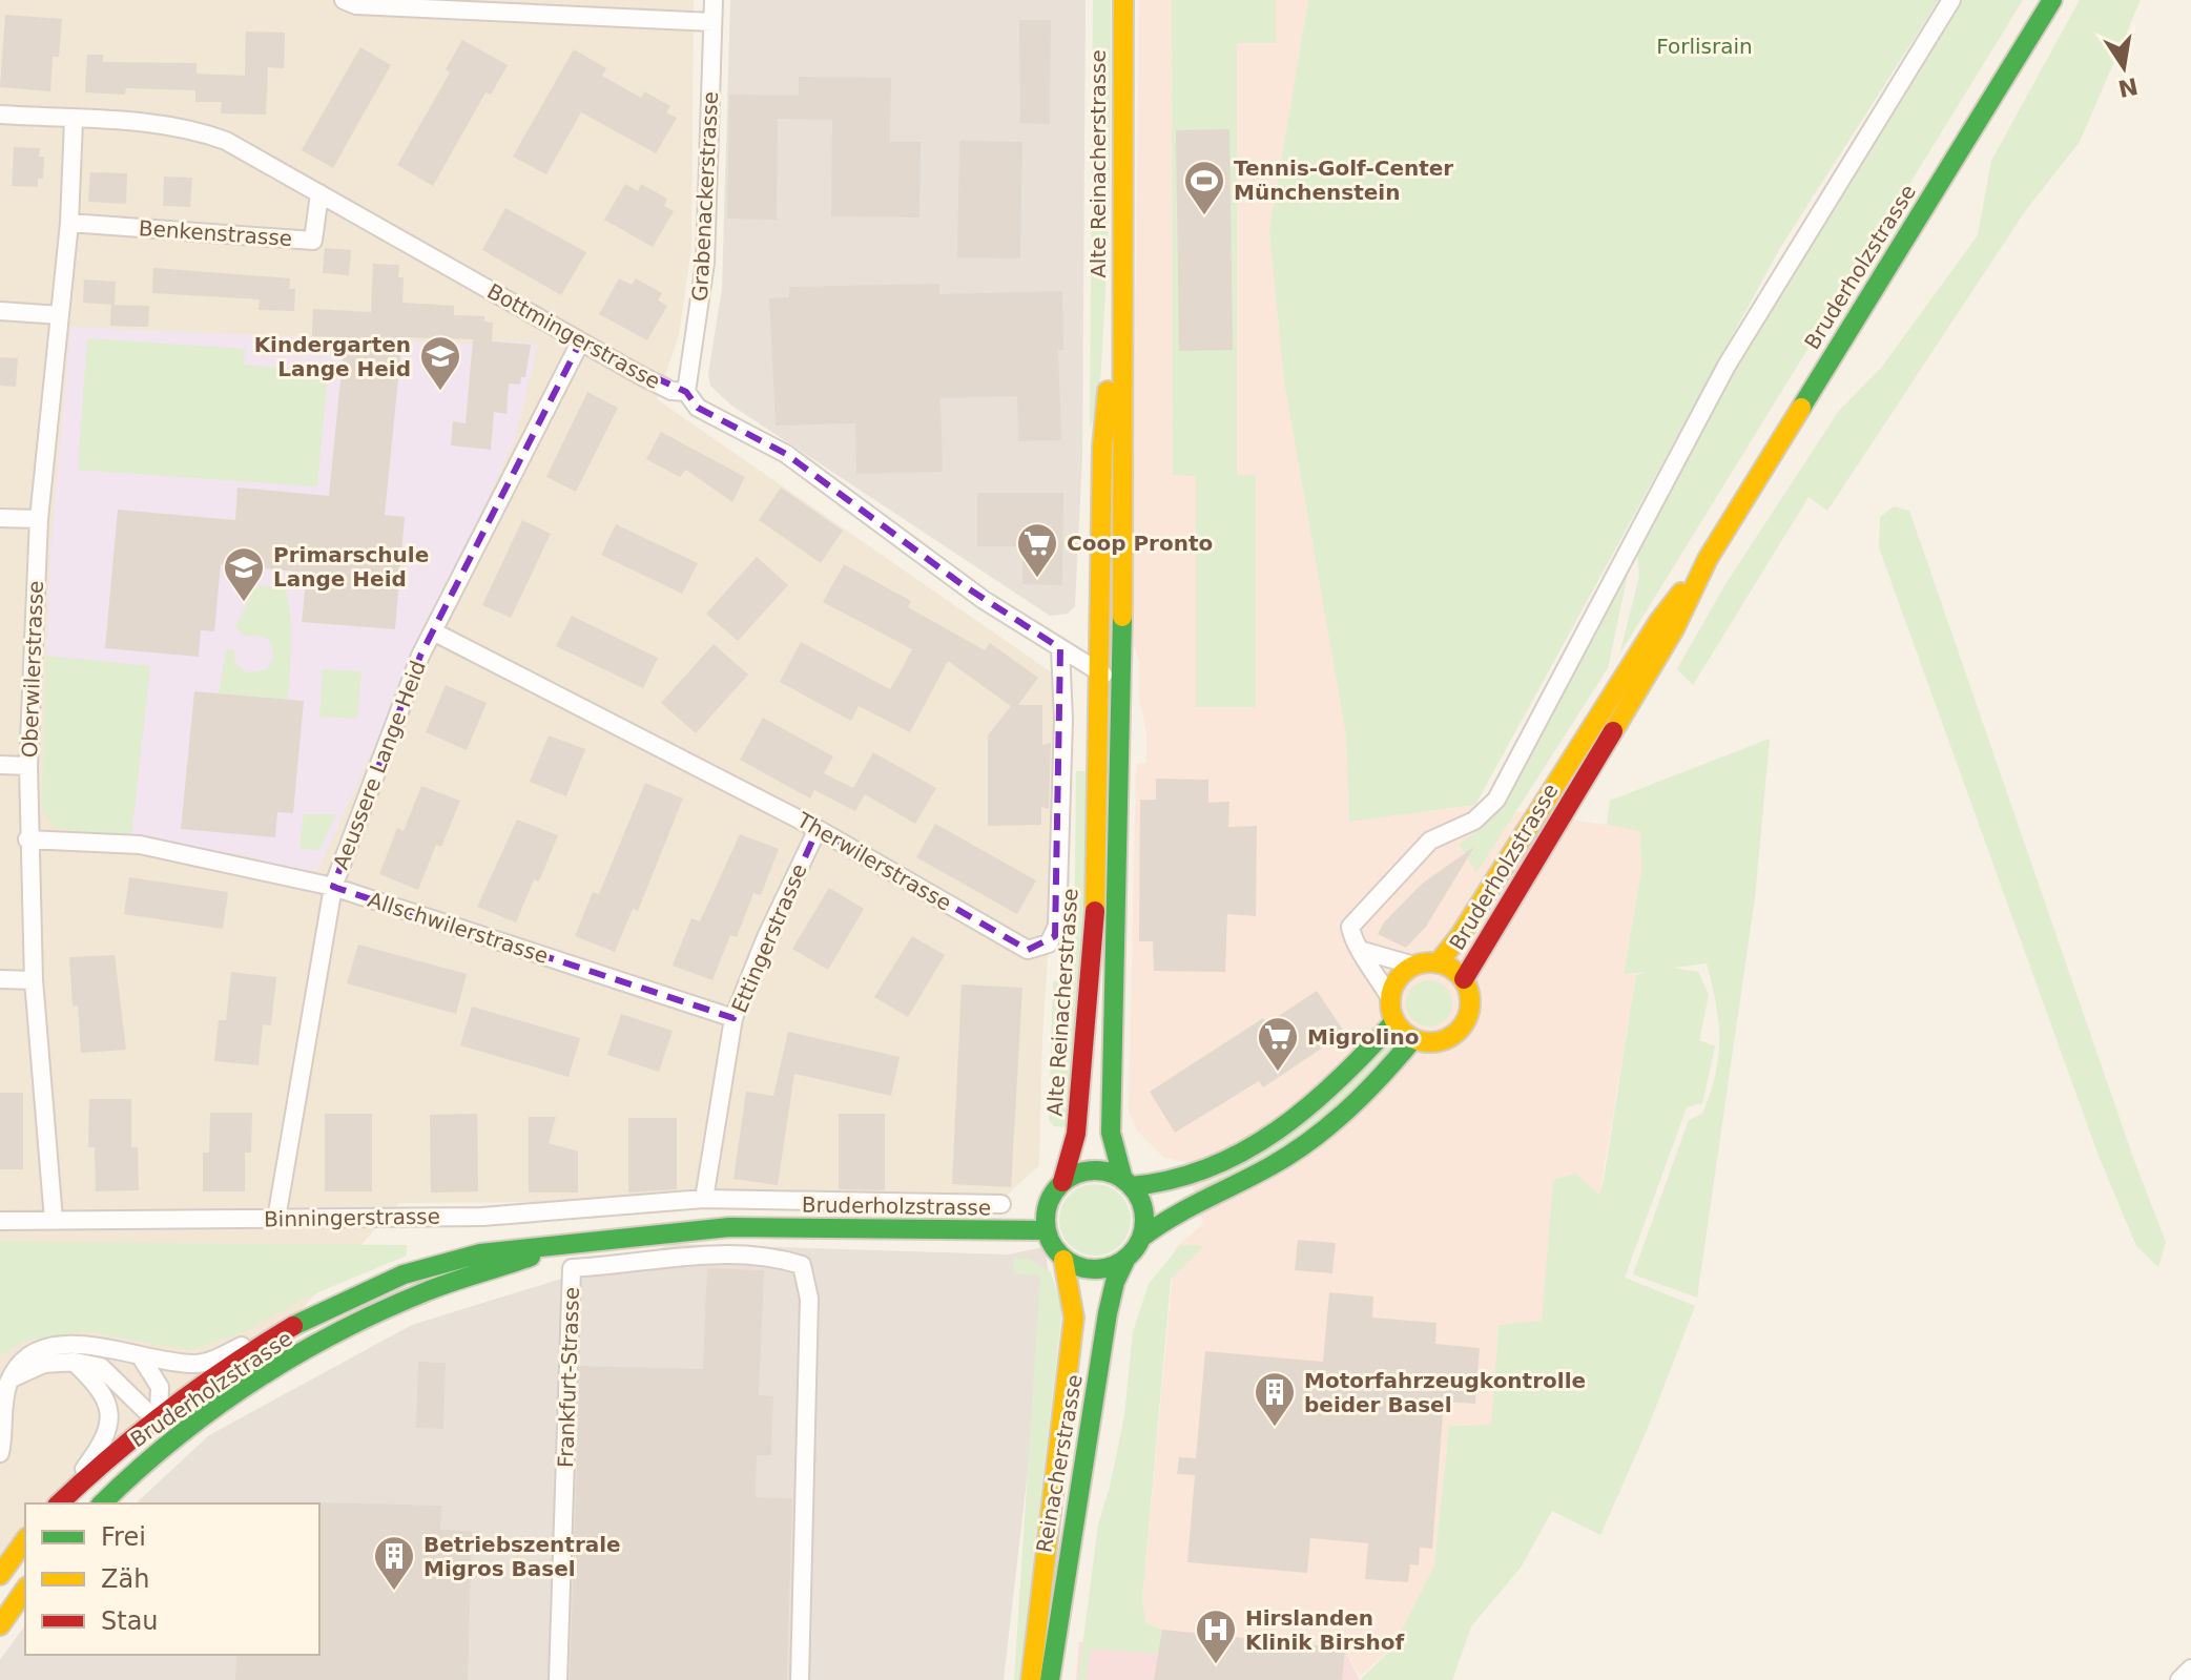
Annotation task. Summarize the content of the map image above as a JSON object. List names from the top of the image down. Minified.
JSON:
{"streets":{"main road":["Alte Reinacherstrasse","Bruderholzstrasse","Reinacherstrasse"],"street":["Grabenackerstrasse","Benkenstrasse","Bottmingerstrasse","Oberwilerstrasse","Aeussere Lange Heid","Therwilerstrasse","Allschwilerstrasse","Ettingerstrasse","Binningerstrasse","Frankfurt-Strasse"]},"crossings":[["Alte Reinacherstrasse","Bruderholzstrasse"],["Alte Reinacherstrasse","Bottmingerstrasse"],["Alte Reinacherstrasse","Reinacherstrasse"],["Grabenackerstrasse","Bottmingerstrasse"],["Benkenstrasse","Bottmingerstrasse"],["Benkenstrasse","Oberwilerstrasse"],["Bruderholzstrasse","Reinacherstrasse"],["Bottmingerstrasse","Oberwilerstrasse"],["Bottmingerstrasse","Aeussere Lange Heid"],["Bottmingerstrasse","Therwilerstrasse"],["Oberwilerstrasse","Allschwilerstrasse"],["Oberwilerstrasse","Binningerstrasse"],["Aeussere Lange Heid","Therwilerstrasse"],["Aeussere Lange Heid","Allschwilerstrasse"],["Aeussere Lange Heid","Binningerstrasse"],["Therwilerstrasse","Ettingerstrasse"],["Allschwilerstrasse","Ettingerstrasse"],["Ettingerstrasse","Binningerstrasse"]],"parks":["Forlisrain"],"places":{"sports":["Tennis-Golf-Center Münchenstein"],"school or university":["Kindergarten Lange Heid","Primarschule Lange Heid"],"supermarket":["Coop Pronto","Migrolino"],"building":["Motorfahrzeugkontrolle beider Basel","Betriebszentrale Migros Basel"],"hospital":["Hirslanden Klinik Birshof"]},"legend":["Frei","Zäh","Stau"],"north":"bottom"}
